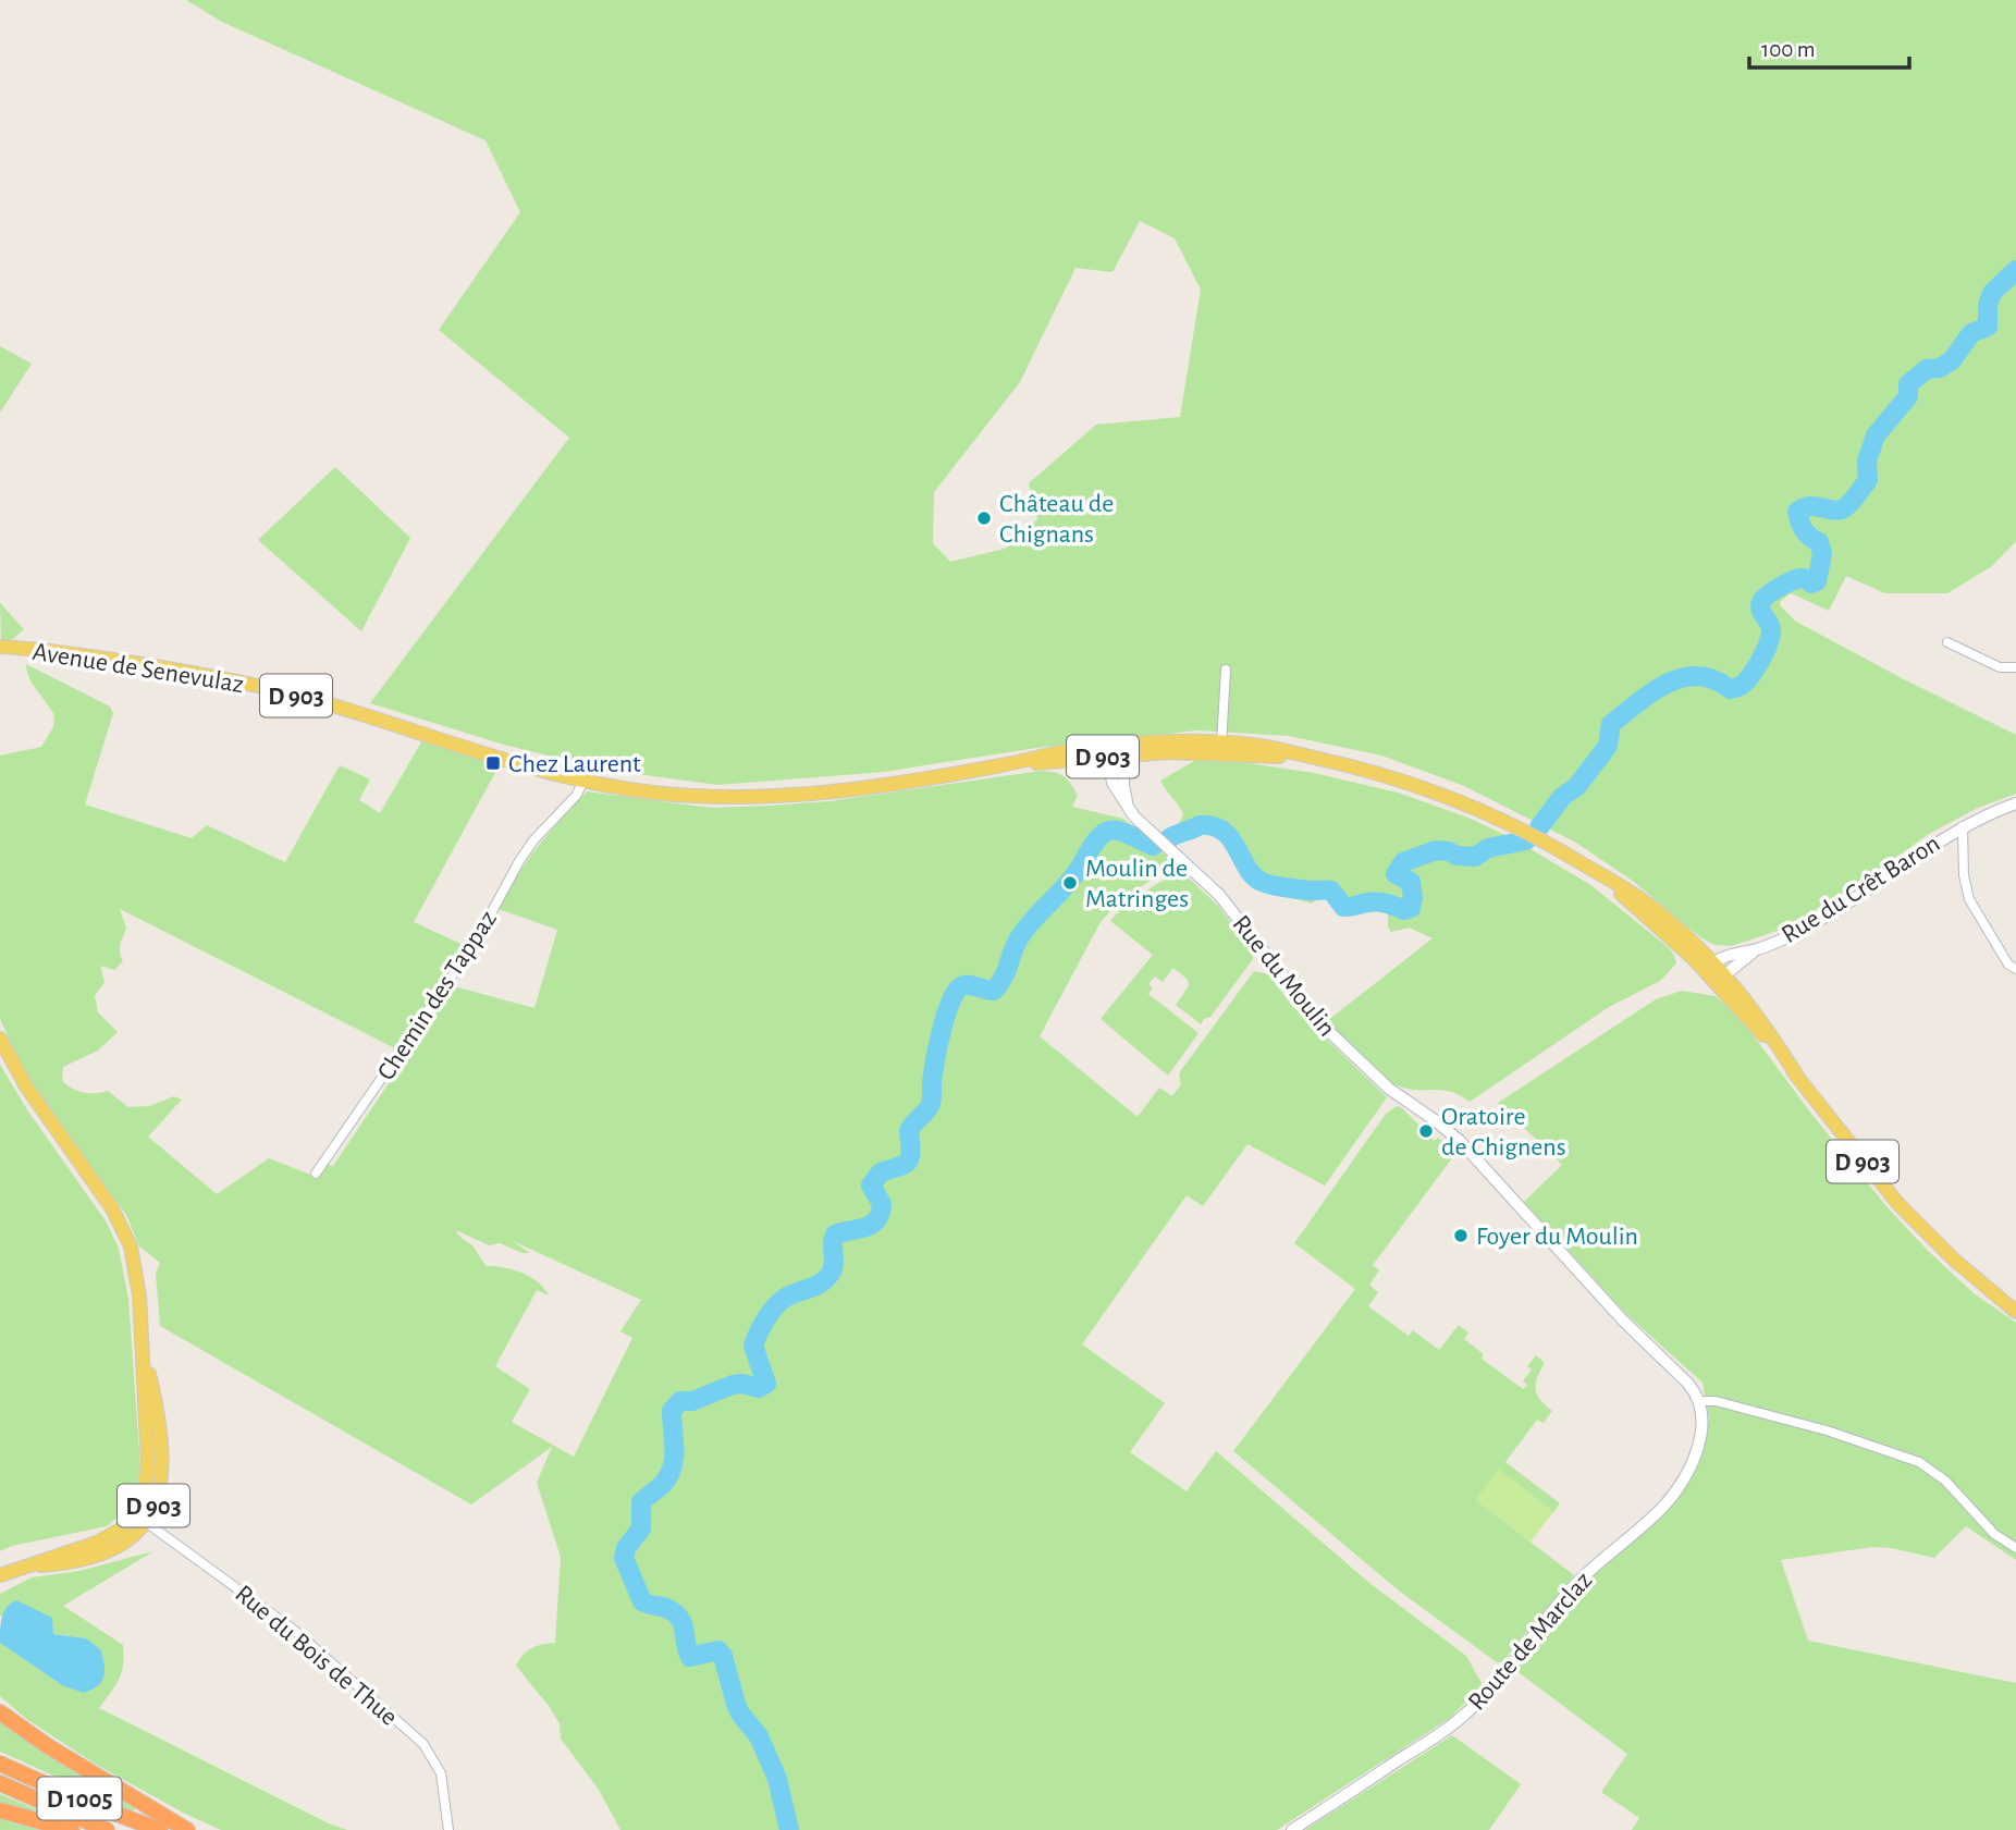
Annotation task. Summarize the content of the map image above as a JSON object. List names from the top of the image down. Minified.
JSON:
{"streets":{"highway":["D 1005"],"main road":["Avenue de Senevulaz","D 903"],"street":["Rue du Crêt Baron","Rue du Moulin","Chemin des Tappaz","Route de Marclaz","Rue du Bois de Thue"]},"crossings":[["Avenue de Senevulaz","D 903"],["Avenue de Senevulaz","Chemin des Tappaz"],["D 903","Rue du Crêt Baron"],["D 903","Rue du Moulin"],["D 903","Chemin des Tappaz"],["D 903","Rue du Bois de Thue"],["Rue du Moulin","Route de Marclaz"]],"places":{"other":["Château de Chignans","Moulin de Matringes","Oratoire de Chignens","Foyer du Moulin"],"transit":["Chez Laurent"]},"scale_bar":"100 m"}
